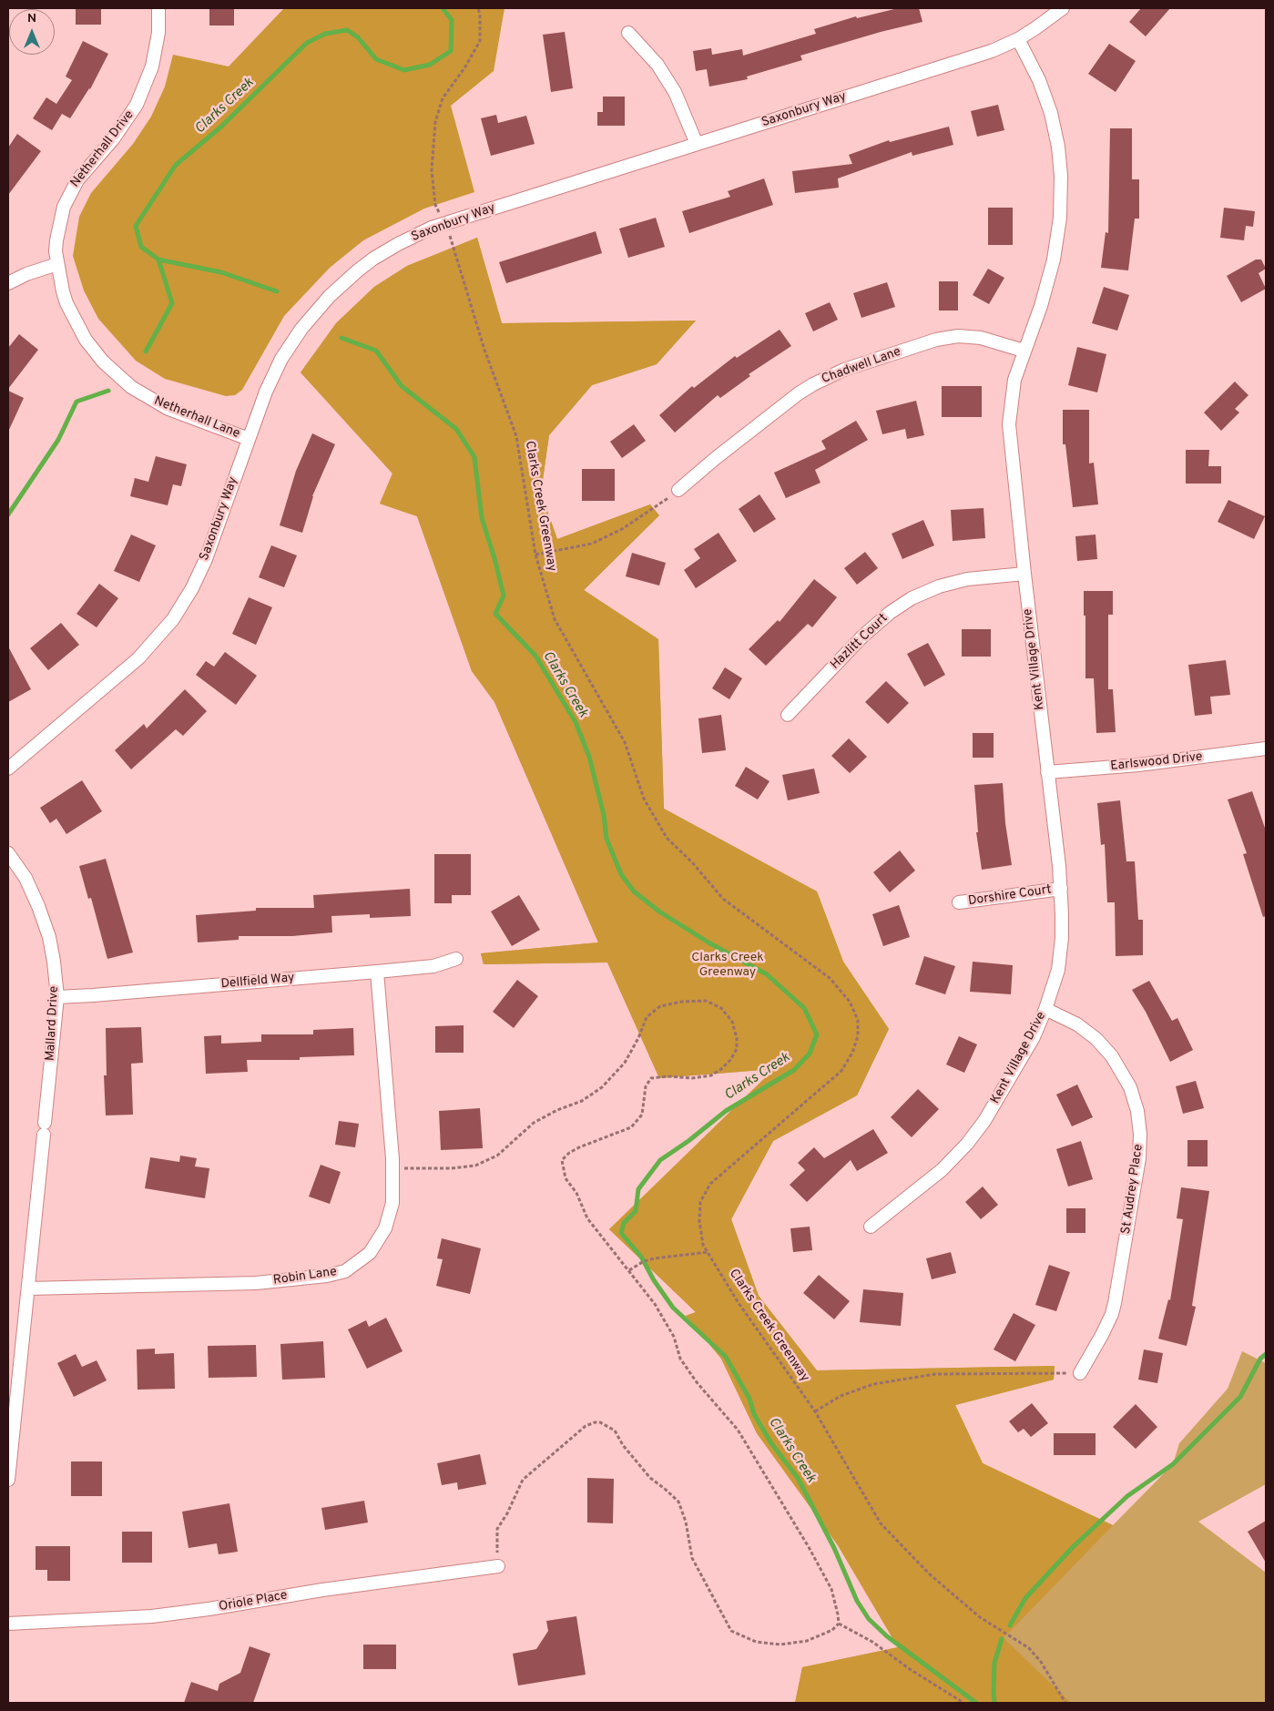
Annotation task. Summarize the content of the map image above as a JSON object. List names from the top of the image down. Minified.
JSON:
{"streets":{"street":["Saxonbury Way","Netherhall Drive","Chadwell Lane","Netherhall Lane","Hazlitt Court","Kent Village Drive","Earlswood Drive","Dorshire Court","Dellfield Way","Mallard Drive","St Audrey Place","Robin Lane","Oriole Place"],"path":["Clarks Creek Greenway"]},"crossings":[["Saxonbury Way","Netherhall Lane"],["Saxonbury Way","Clarks Creek Greenway"],["Saxonbury Way","Kent Village Drive"],["Netherhall Drive","Netherhall Lane"],["Chadwell Lane","Kent Village Drive"],["Hazlitt Court","Kent Village Drive"],["Kent Village Drive","Earlswood Drive"],["Kent Village Drive","Dorshire Court"],["Kent Village Drive","St Audrey Place"],["Dellfield Way","Mallard Drive"],["Dellfield Way","Robin Lane"],["Mallard Drive","Robin Lane"]],"water":["Clarks Creek"],"parks":["Clarks Creek Greenway"],"north":"top"}
